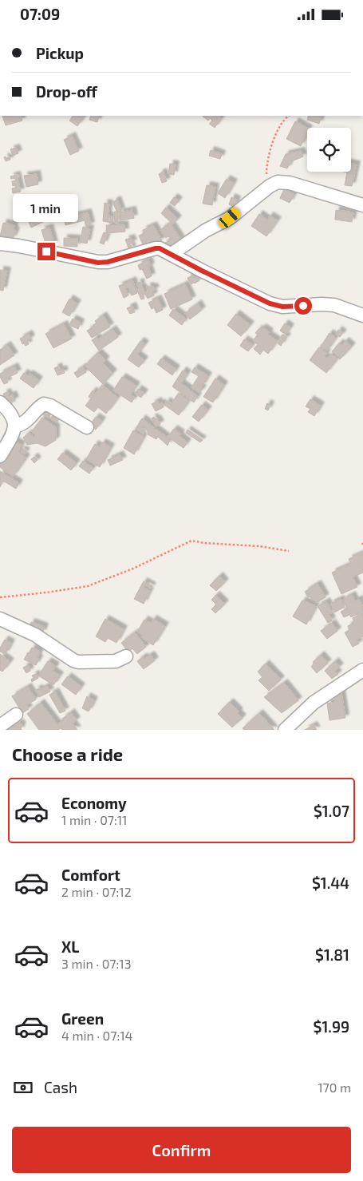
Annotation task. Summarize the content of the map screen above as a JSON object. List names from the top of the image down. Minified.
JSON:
{"page":{"status":"07:09","banner":["Pickup","Drop-off"],"bubble":"1 min","heading":"Choose a ride","list":[{"name":"Economy","note":"1 min · 07:11","value":"$1.07"},{"name":"Comfort","note":"2 min · 07:12","value":"$1.44"},{"name":"XL","note":"3 min · 07:13","value":"$1.81"},{"name":"Green","note":"4 min · 07:14","value":"$1.99"}],"pay":["Cash","170 m"],"buttons":"Confirm"}}
